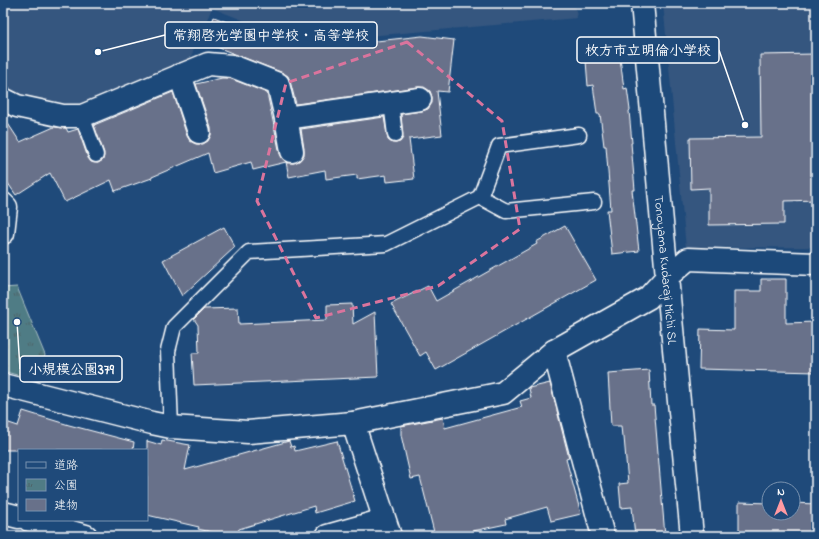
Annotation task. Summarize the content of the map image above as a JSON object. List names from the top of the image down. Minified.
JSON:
{"streets":{"street":["Tonoyama Kudaraji Michi SL"]},"places":["常翔啓光学園中学校・高等学校","枚方市立明倫小学校","小規模公園379"],"legend":["道路","公園","建物"],"north":"top"}
